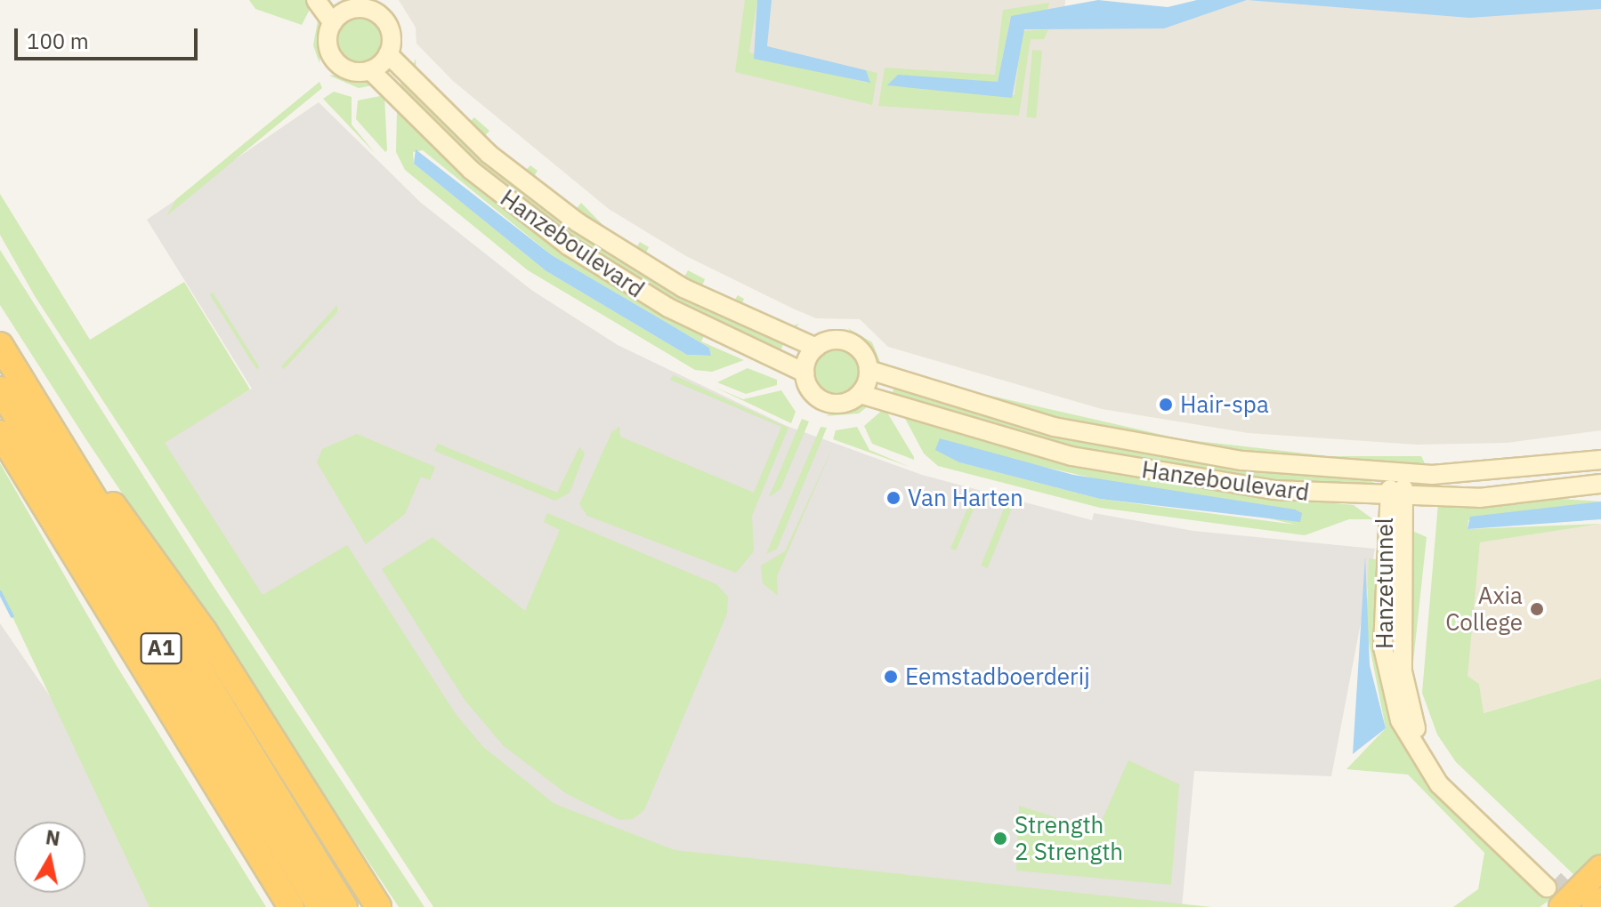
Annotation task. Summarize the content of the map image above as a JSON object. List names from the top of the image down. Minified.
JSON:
{"streets":{"highway":["A1"],"main road":["Hanzeboulevard","Hanzetunnel"]},"crossings":[["Hanzeboulevard","Hanzetunnel"]],"places":["Hair-spa","Van Harten","Axia College","Eemstadboerderij","Strength 2 Strength"],"scale_bar":"100 m","north":"top"}
